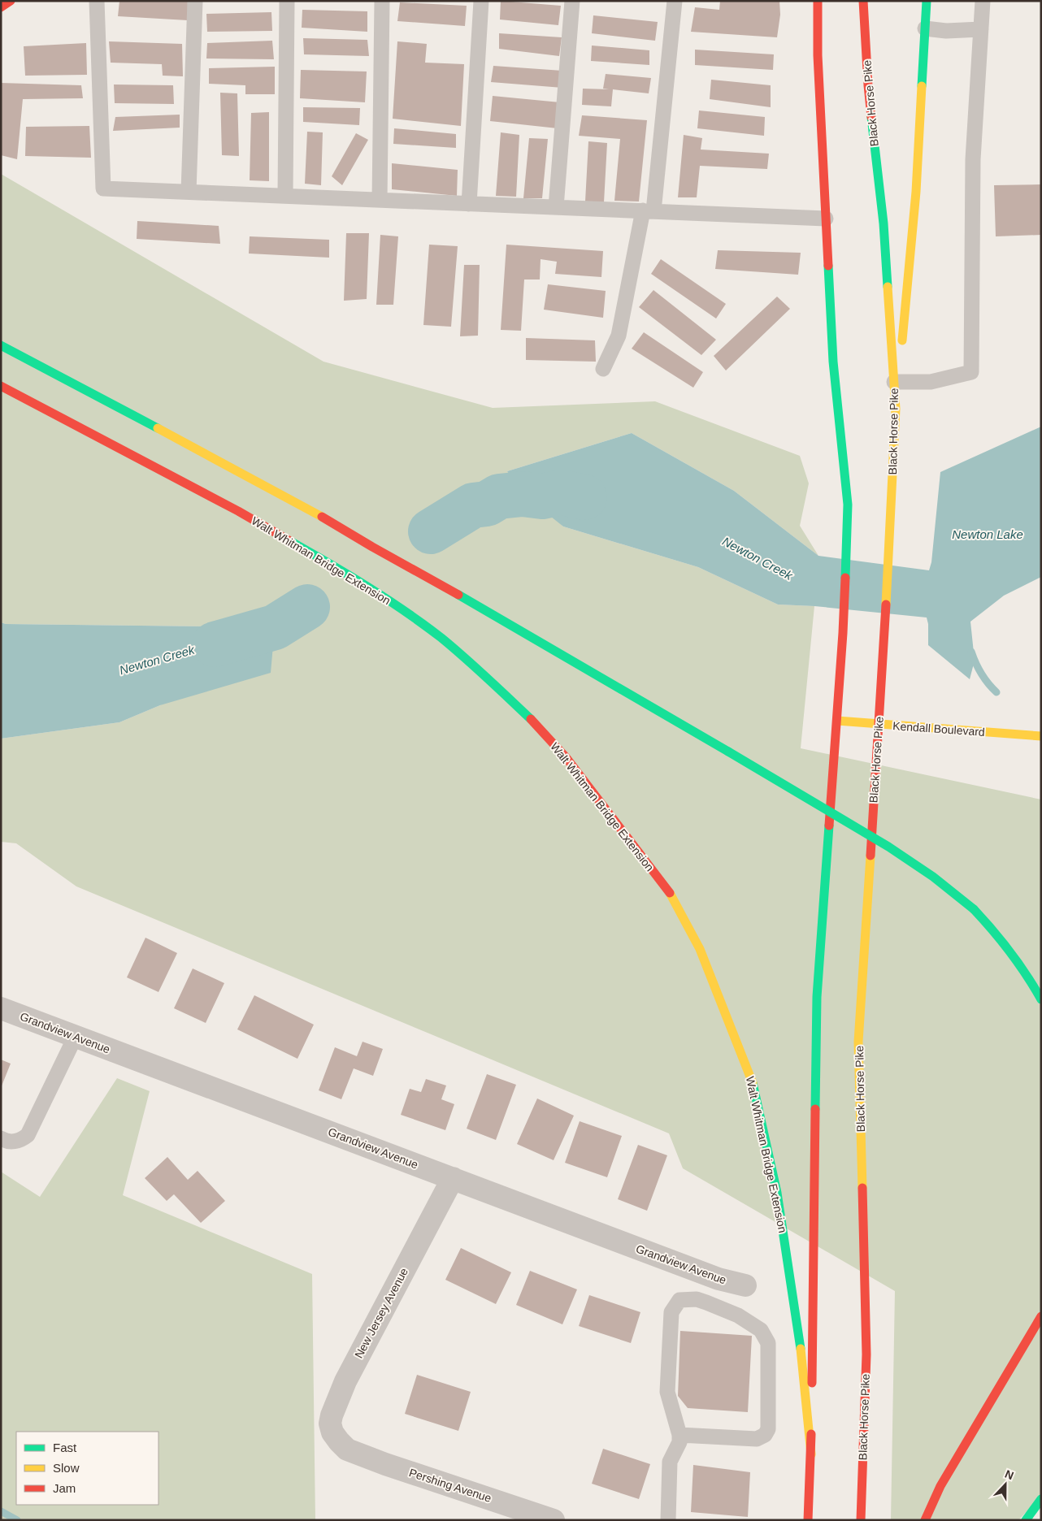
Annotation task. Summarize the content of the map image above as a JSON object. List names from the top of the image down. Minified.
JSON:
{"streets":{"main road":["Black Horse Pike","Walt Whitman Bridge Extension","Kendall Boulevard"],"street":["Grandview Avenue","New Jersey Avenue","Pershing Avenue"]},"crossings":[["Black Horse Pike","Kendall Boulevard"],["Grandview Avenue","New Jersey Avenue"],["New Jersey Avenue","Pershing Avenue"]],"water":["Newton Lake","Newton Creek"],"legend":["Fast","Slow","Jam"],"north":"top"}
